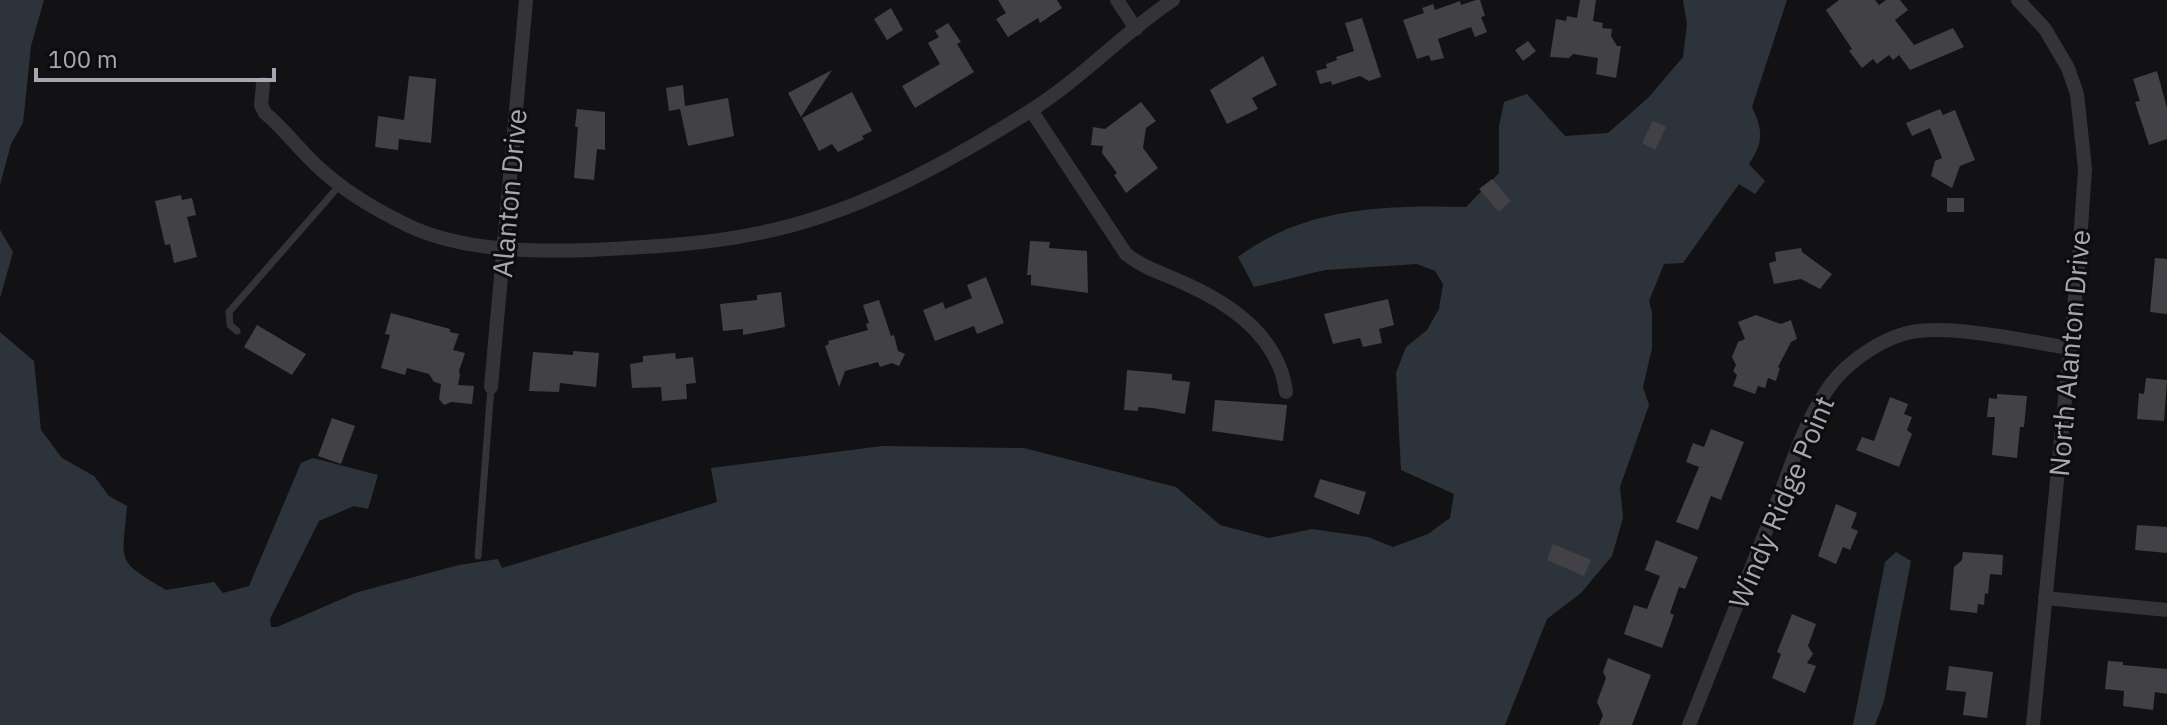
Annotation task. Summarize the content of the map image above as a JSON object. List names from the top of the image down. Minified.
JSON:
{"streets":{"street":["Alanton Drive","North Alanton Drive","Windy Ridge Point"]},"crossings":[["North Alanton Drive","Windy Ridge Point"]],"scale_bar":"100 m"}
